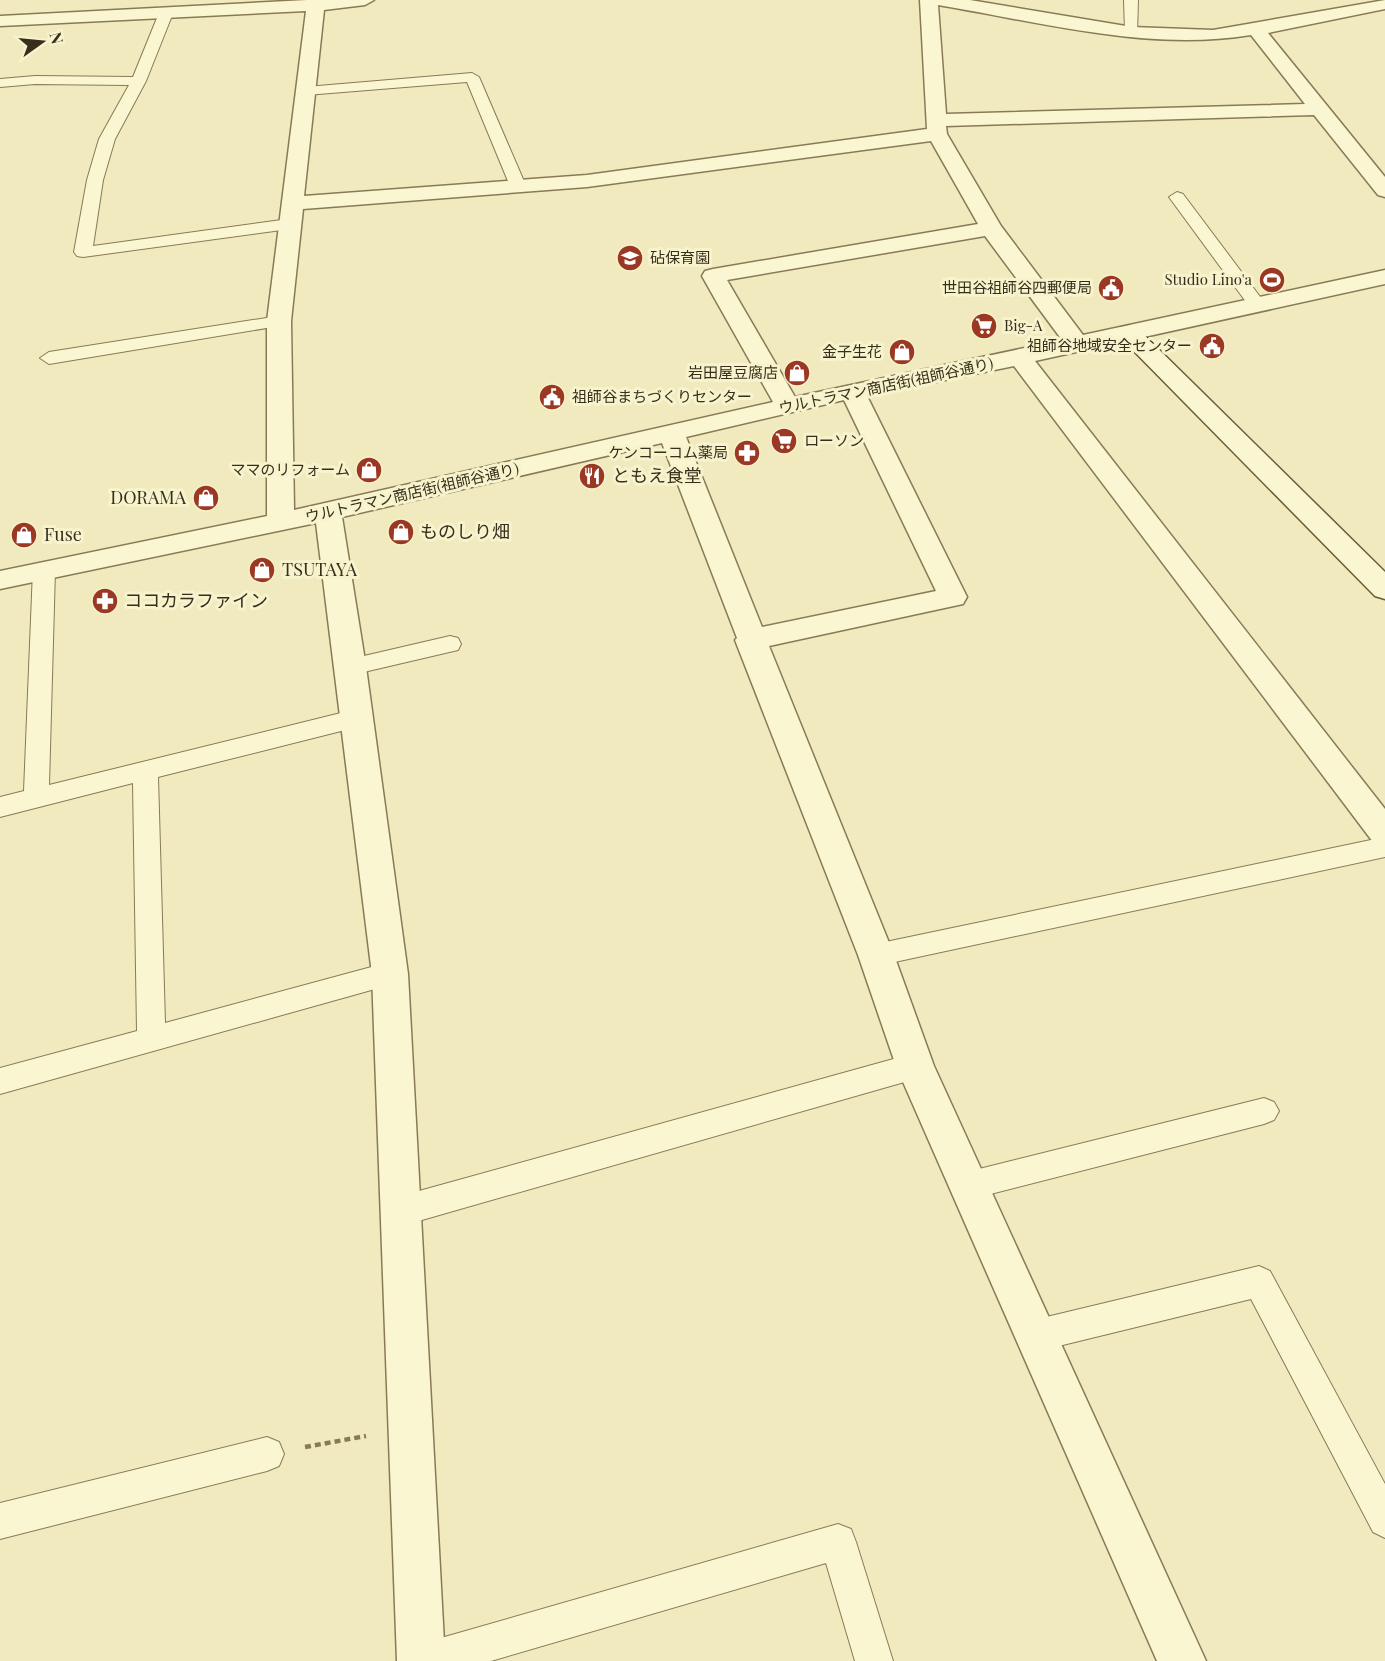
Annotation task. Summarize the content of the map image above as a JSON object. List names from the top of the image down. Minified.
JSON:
{"streets":{"street":["ウルトラマン商店街(祖師谷通り)"]},"places":{"school or university":["砧保育園"],"sports":["Studio Lino'a"],"public building":["世田谷祖師谷四郵便局","祖師谷地域安全センター","祖師谷まちづくりセンター"],"supermarket":["Big-A","ローソン"],"shop":["金子生花","岩田屋豆腐店","ママのリフォーム","DORAMA","ものしり畑","Fuse","TSUTAYA"],"pharmacy":["ケンコーコム薬局","ココカラファイン"],"restaurant":["ともえ食堂"]},"north":"right"}
